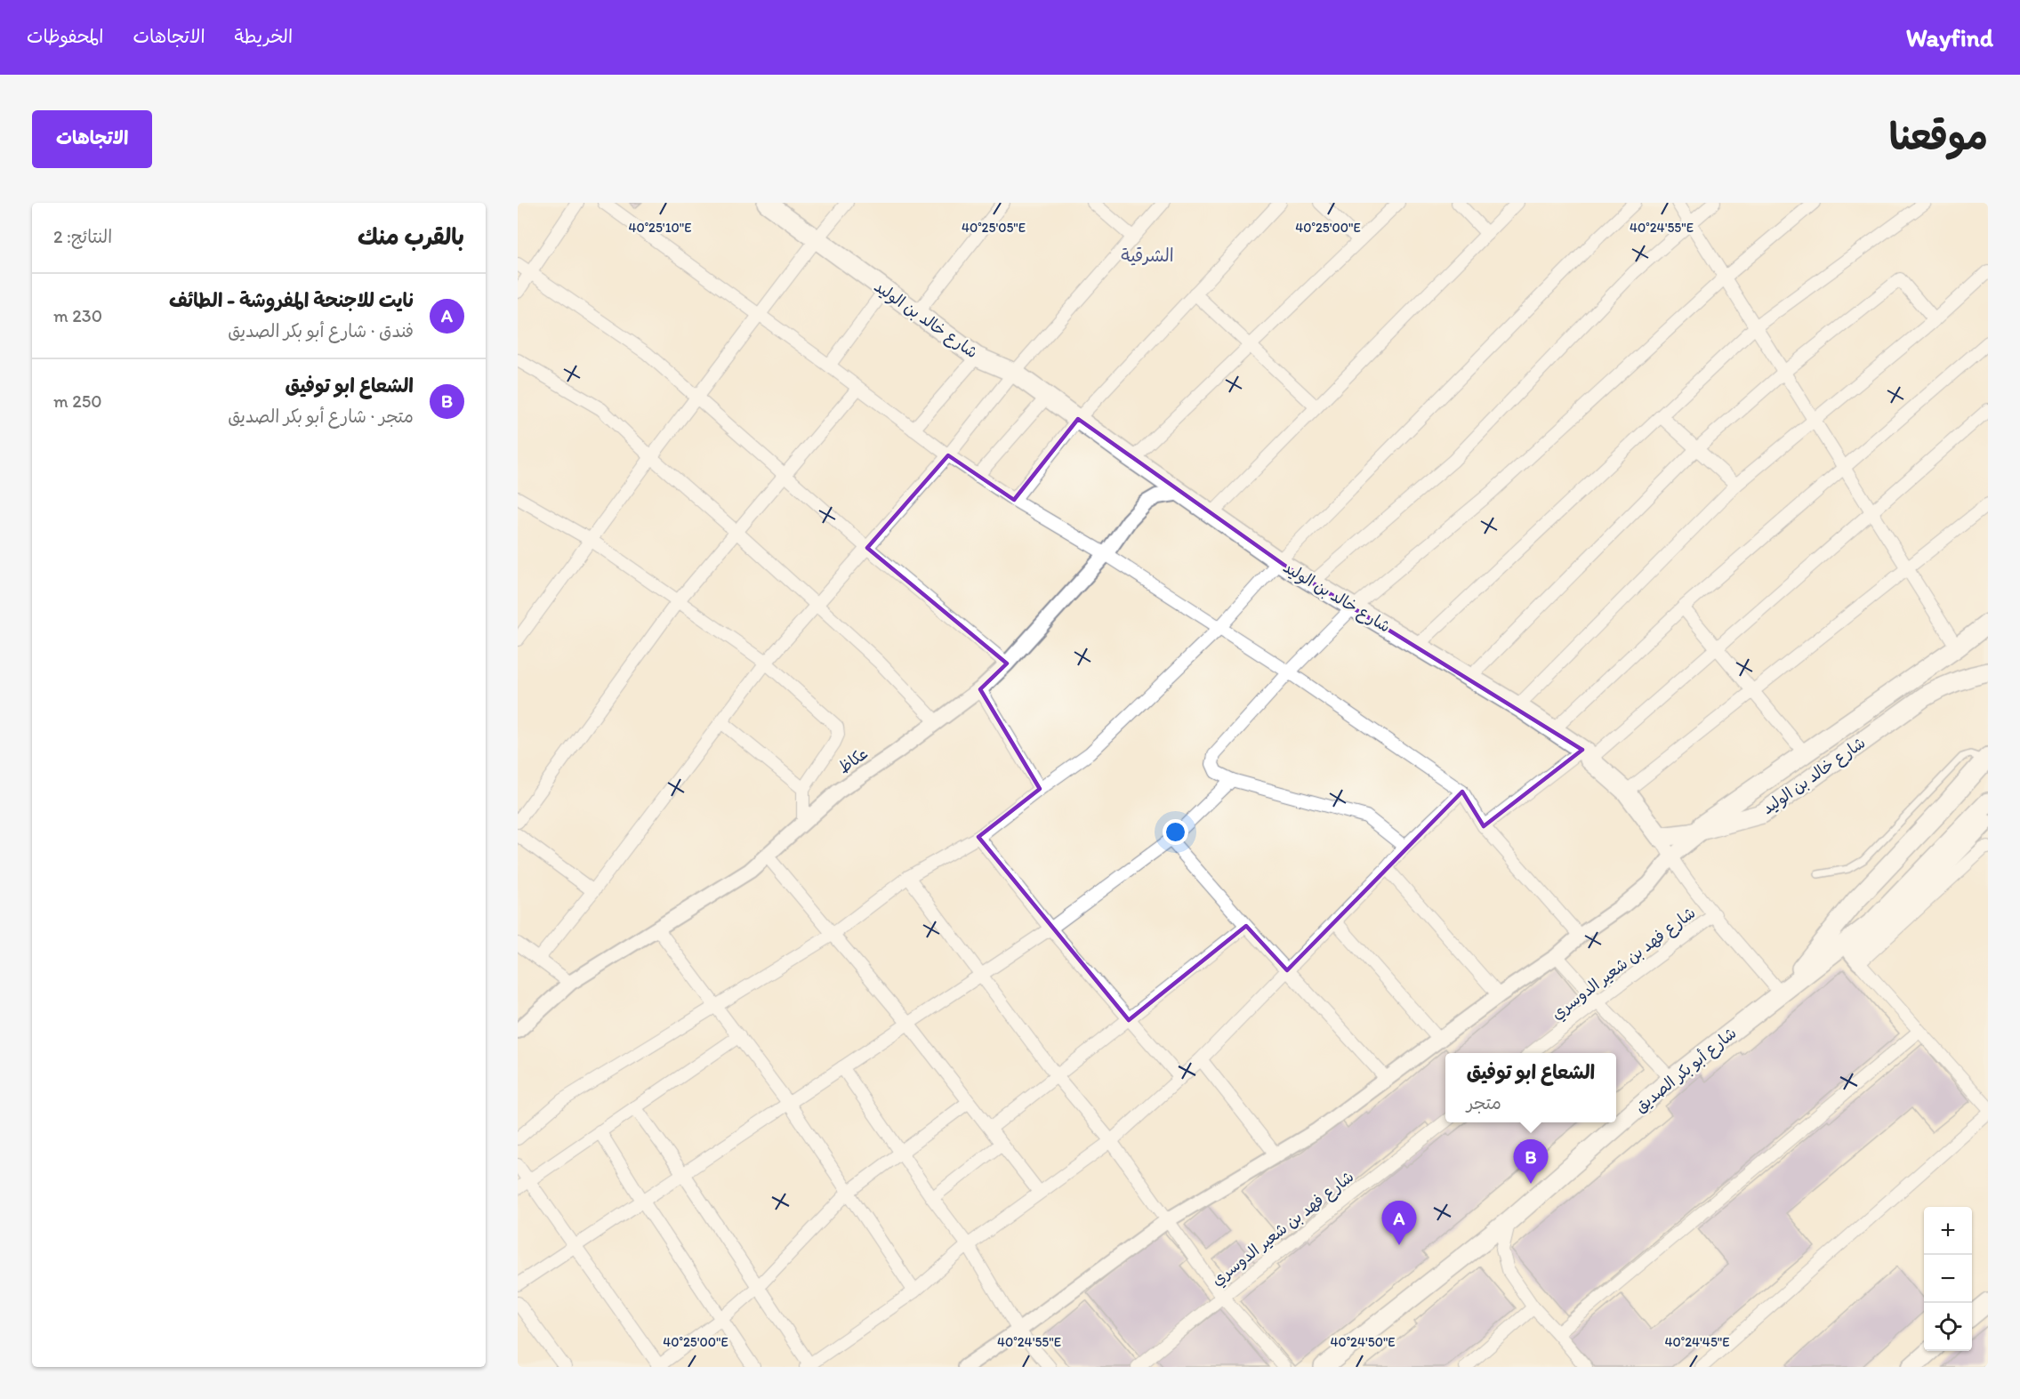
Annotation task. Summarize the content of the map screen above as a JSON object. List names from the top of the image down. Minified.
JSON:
{"streets":{"main road":["شارع خالد بن الوليد","شارع أبو بكر الصديق"],"street":["عكاظ","شارع فهد بن شعير الدوسري"]},"crossings":[["شارع خالد بن الوليد","عكاظ"]],"districts":["الشرقية"],"page":{"header":"Wayfind","nav":["الخريطة","الاتجاهات","المحفوظات"],"title":"موقعنا","buttons":"الاتجاهات","heading":["بالقرب منك","النتائج: 2"],"list":[{"mark":"A","name":"نايت للاجنحة المفروشة - الطائف","note":"فندق · شارع أبو بكر الصديق","value":"230 m"},{"mark":"B","name":"الشعاع ابو توفيق","note":"متجر · شارع أبو بكر الصديق","value":"250 m"}],"popup":["الشعاع ابو توفيق","متجر"],"pins":["B","A"],"map_buttons":["+","−"]},"coordinates":["40°25'10\"E","40°25'05\"E","40°25'00\"E","40°24'55\"E","40°24'50\"E","40°24'45\"E"]}
